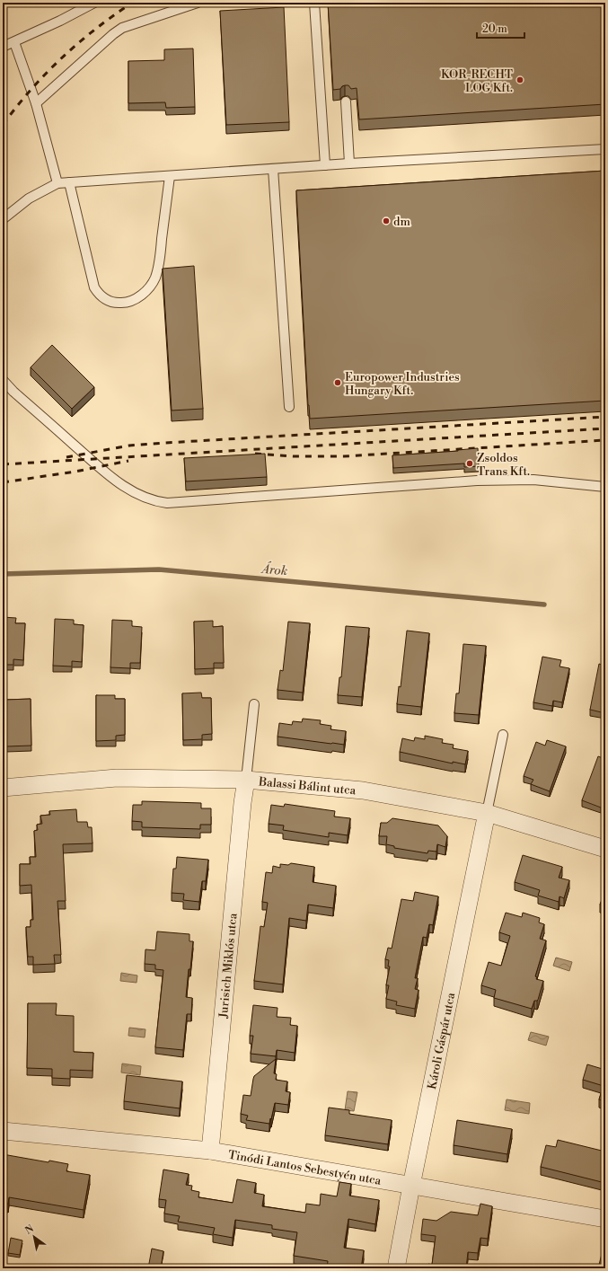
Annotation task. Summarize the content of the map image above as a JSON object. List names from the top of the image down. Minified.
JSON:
{"streets":{"street":["Balassi Bálint utca","Jurisich Miklós utca","Károli Gáspár utca","Tinódi Lantos Sebestyén utca"]},"crossings":[["Balassi Bálint utca","Jurisich Miklós utca"],["Balassi Bálint utca","Károli Gáspár utca"],["Jurisich Miklós utca","Tinódi Lantos Sebestyén utca"],["Károli Gáspár utca","Tinódi Lantos Sebestyén utca"]],"water":["Árok"],"places":["KOR-RECHT LOG Kft.","dm","Europower Industries Hungary Kft.","Zsoldos Trans Kft."],"scale_bar":"20 m","north":"top left"}
